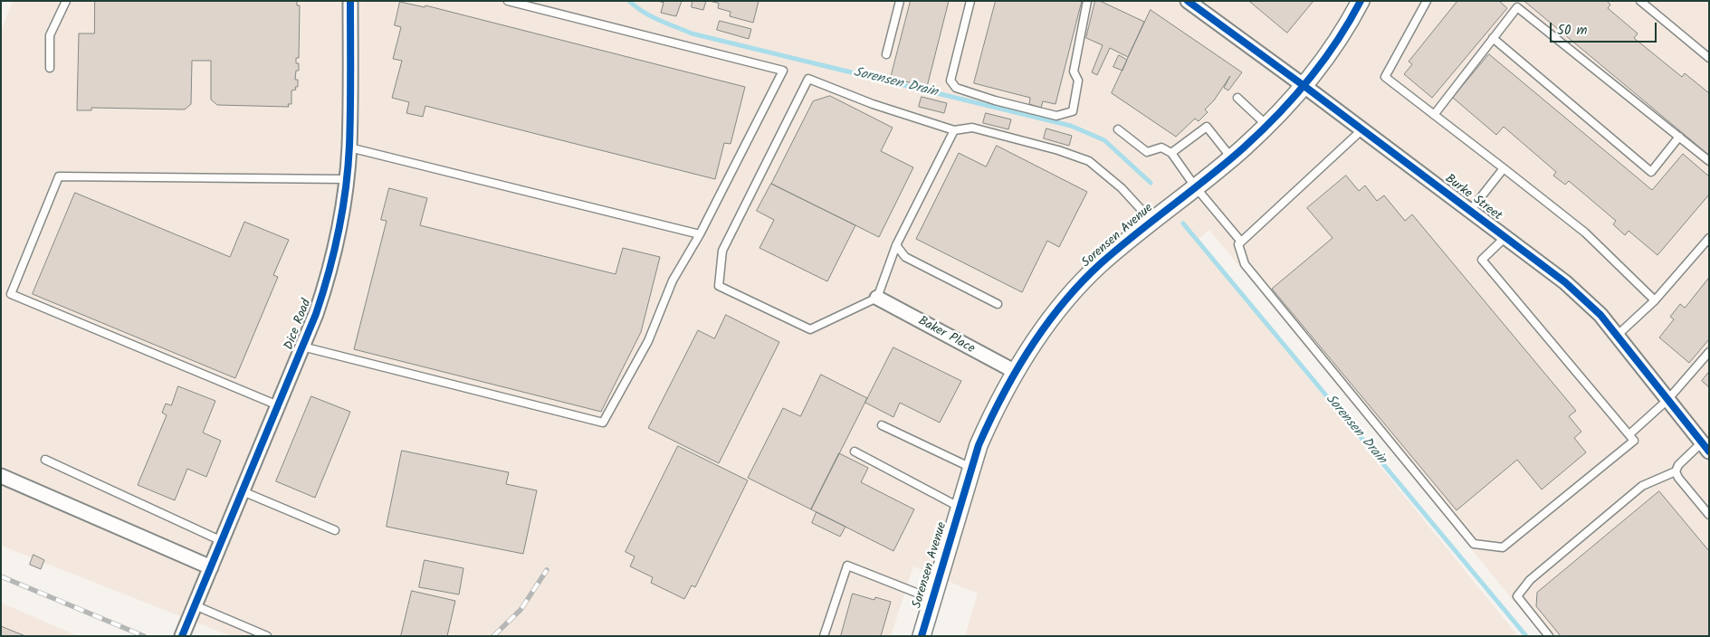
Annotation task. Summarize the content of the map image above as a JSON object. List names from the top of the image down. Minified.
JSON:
{"streets":{"street":["Burke Street","Sorensen Avenue","Dice Road","Baker Place"]},"crossings":[["Burke Street","Sorensen Avenue"],["Sorensen Avenue","Baker Place"]],"water":["Sorensen Drain"],"scale_bar":"50 m"}
